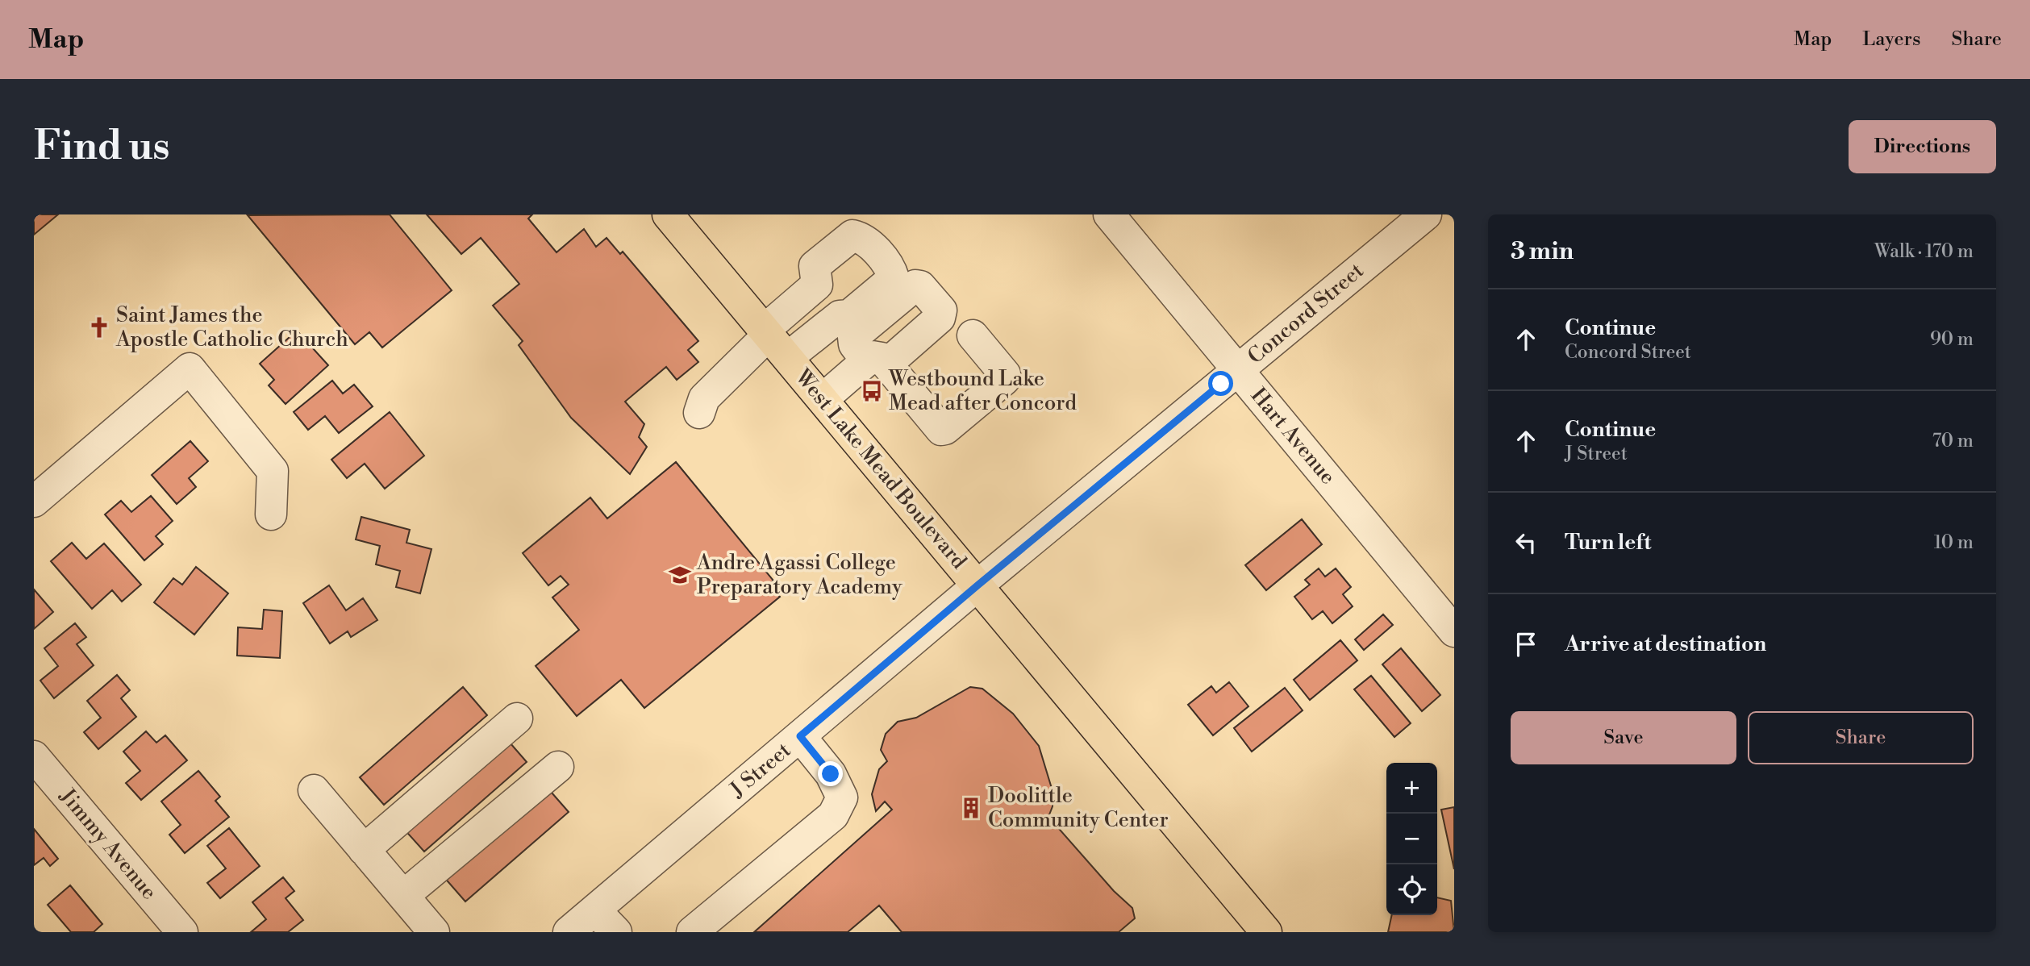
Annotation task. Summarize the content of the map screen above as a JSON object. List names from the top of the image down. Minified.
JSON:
{"streets":{"main road":["West Lake Mead Boulevard"],"street":["Concord Street","Hart Avenue","J Street","Jimmy Avenue"]},"crossings":[["Concord Street","Hart Avenue"],["Concord Street","West Lake Mead Boulevard"],["Concord Street","J Street"],["West Lake Mead Boulevard","J Street"]],"places":{"church":["Saint James the Apostle Catholic Church"],"bus stop":["Westbound Lake Mead after Concord"],"school or university":["Andre Agassi College Preparatory Academy"],"building":["Doolittle Community Center"]},"page":{"header":"Map","nav":["Map","Layers","Share"],"buttons":["Directions",["Save","Share"]],"title":"Find us","heading":["3 min","Walk · 170 m"],"list":[["Continue","Concord Street","90 m"],["Continue","J Street","70 m"],["Turn left","10 m"],"Arrive at destination"],"map_buttons":["+","−"]}}
